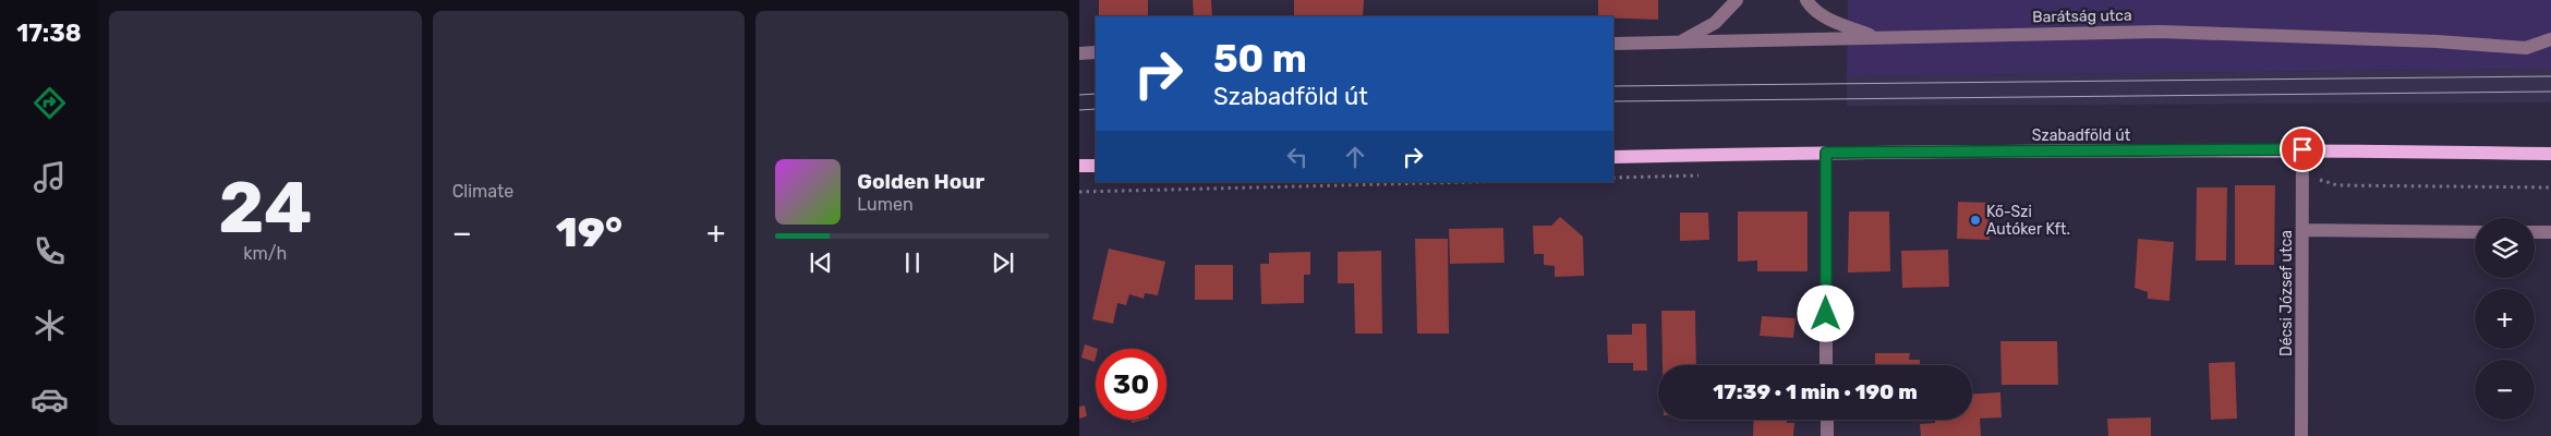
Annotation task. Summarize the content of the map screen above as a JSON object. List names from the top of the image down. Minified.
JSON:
{"streets":{"main road":["Szabadföld út"],"street":["Barátság utca","Décsi József utca"]},"crossings":[["Szabadföld út","Décsi József utca"]],"places":["Kő-Szi Autóker Kft."],"page":{"tabs":"17:38","tile":[["24","km/h"],"Climate"],"turn":["50 m","Szabadföld út"],"song":["Golden Hour","Lumen"],"heat":["−","19°","+"],"map_buttons":["+","−"],"limit":"30","trip":"17:39 · 1 min · 190 m"}}
